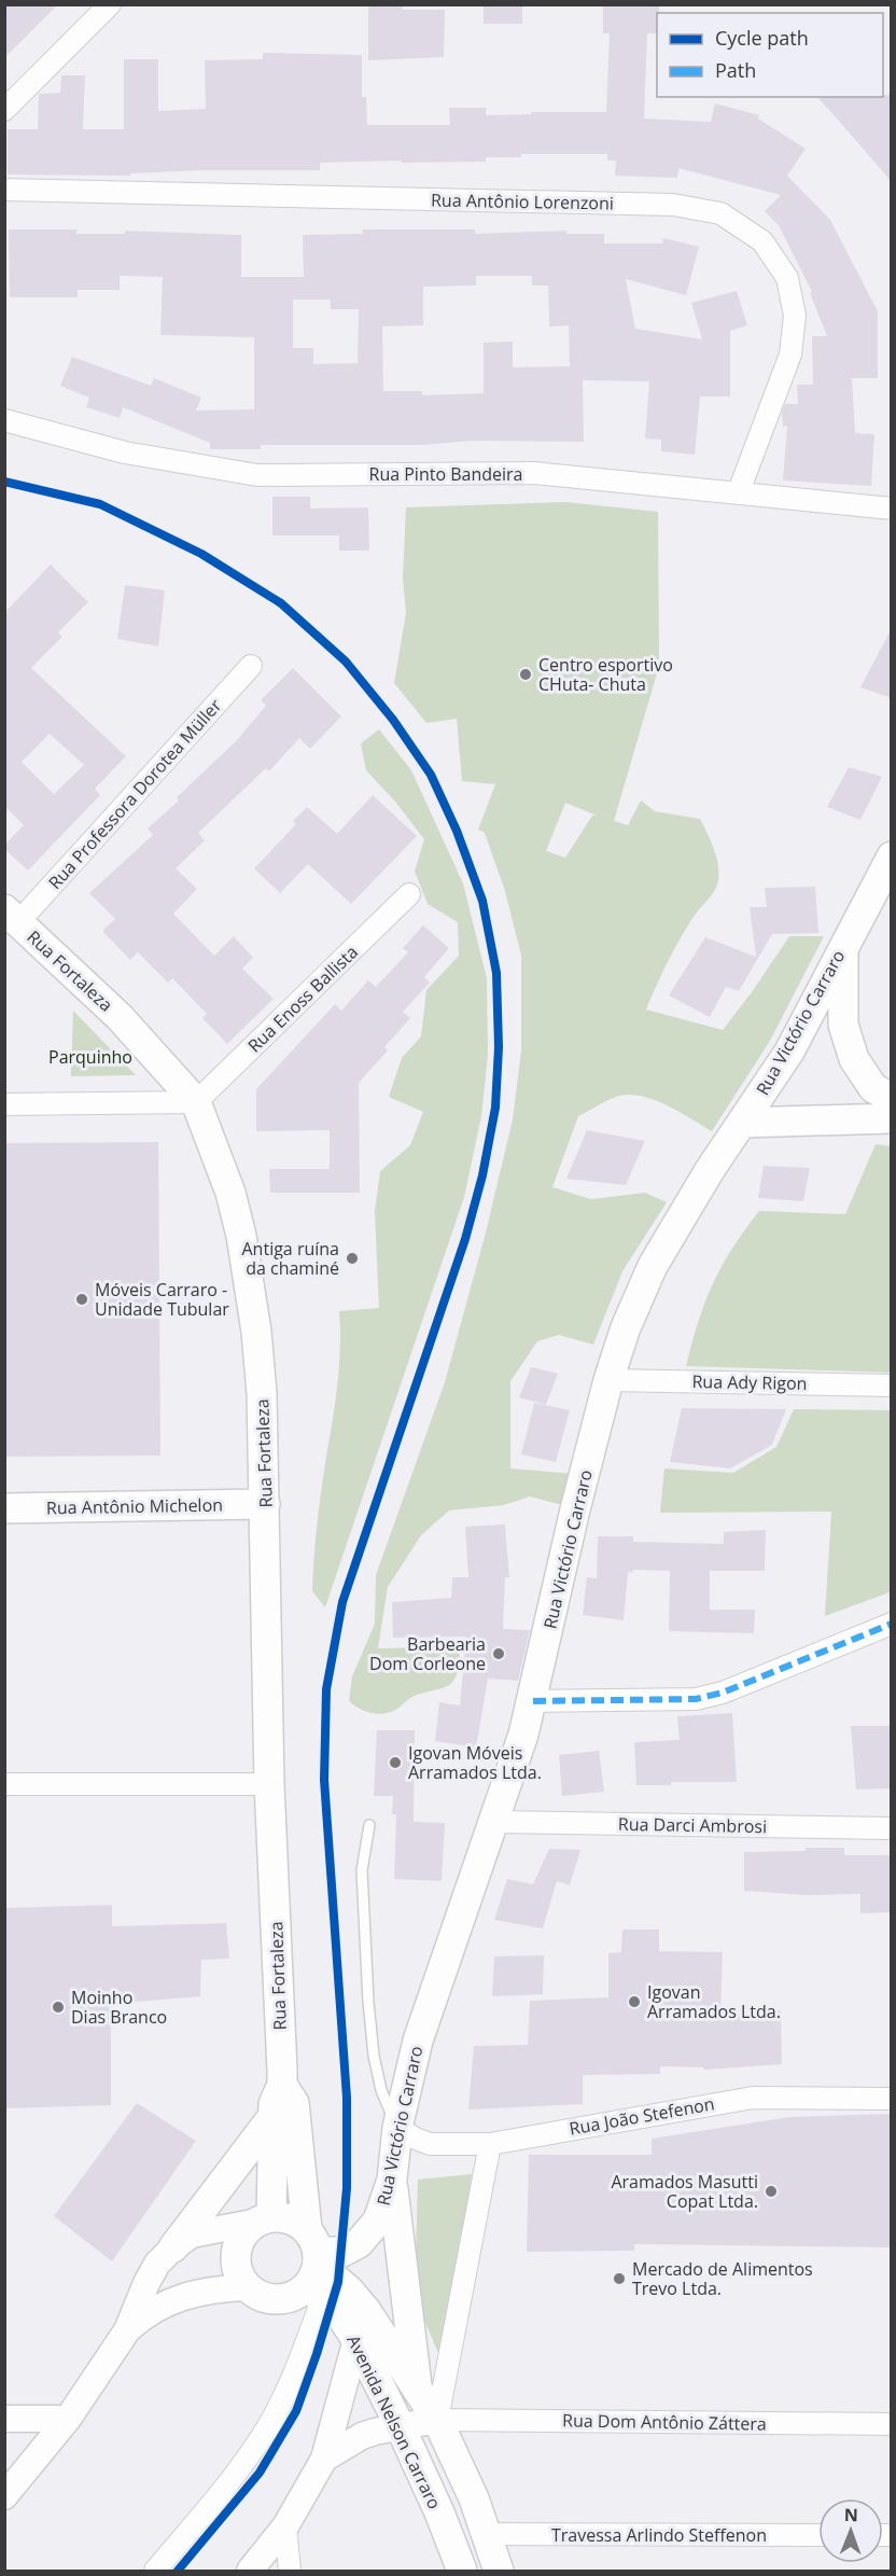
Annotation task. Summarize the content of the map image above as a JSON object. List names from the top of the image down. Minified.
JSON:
{"streets":{"main road":["Rua Fortaleza","Rua Victório Carraro","Rua Antônio Michelon","Avenida Nelson Carraro"],"street":["Rua Antônio Lorenzoni","Rua Pinto Bandeira","Rua Professora Dorotea Müller","Rua Enoss Ballista","Rua Ady Rigon","Rua Darci Ambrosi","Rua João Stefenon","Rua Dom Antônio Záttera","Travessa Arlindo Steffenon"]},"crossings":[["Rua Antônio Lorenzoni","Rua Pinto Bandeira"],["Rua Professora Dorotea Müller","Rua Fortaleza"],["Rua Fortaleza","Rua Enoss Ballista"],["Rua Fortaleza","Rua Victório Carraro"],["Rua Fortaleza","Rua Antônio Michelon"],["Rua Fortaleza","Avenida Nelson Carraro"],["Rua Victório Carraro","Rua Ady Rigon"],["Rua Victório Carraro","Rua Darci Ambrosi"],["Rua Victório Carraro","Rua João Stefenon"],["Rua Victório Carraro","Avenida Nelson Carraro"],["Avenida Nelson Carraro","Rua Dom Antônio Záttera"],["Avenida Nelson Carraro","Travessa Arlindo Steffenon"]],"parks":["Parquinho"],"places":["Centro esportivo CHuta- Chuta","Antiga ruína da chaminé","Móveis Carraro - Unidade Tubular","Barbearia Dom Corleone","Igovan Móveis Arramados Ltda.","Igovan Arramados Ltda.","Moinho Dias Branco","Aramados Masutti Copat Ltda.","Mercado de Alimentos Trevo Ltda."],"legend":["Cycle path","Path"],"north":"top"}
